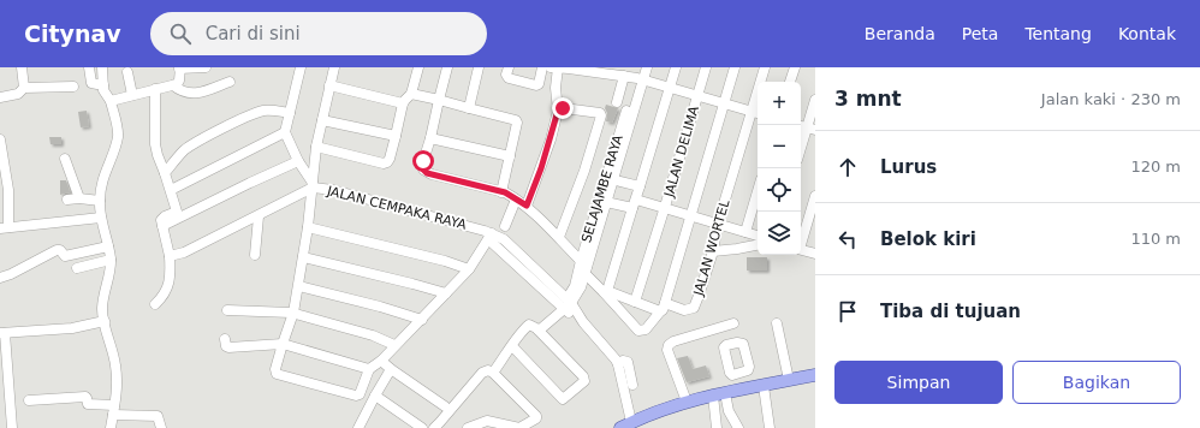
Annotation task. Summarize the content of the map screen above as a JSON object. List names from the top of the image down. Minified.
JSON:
{"streets":{"street":["JALAN DELIMA","SELAJAMBE RAYA","JALAN CEMPAKA RAYA","JALAN WORTEL"]},"crossings":[["JALAN DELIMA","JALAN WORTEL"],["SELAJAMBE RAYA","JALAN WORTEL"]],"page":{"header":"Citynav","search":"Cari di sini","nav":["Beranda","Peta","Tentang","Kontak"],"heading":["3 mnt","Jalan kaki · 230 m"],"map_buttons":["+","−"],"list":[["Lurus","120 m"],["Belok kiri","110 m"],"Tiba di tujuan"],"buttons":["Simpan","Bagikan"]}}
